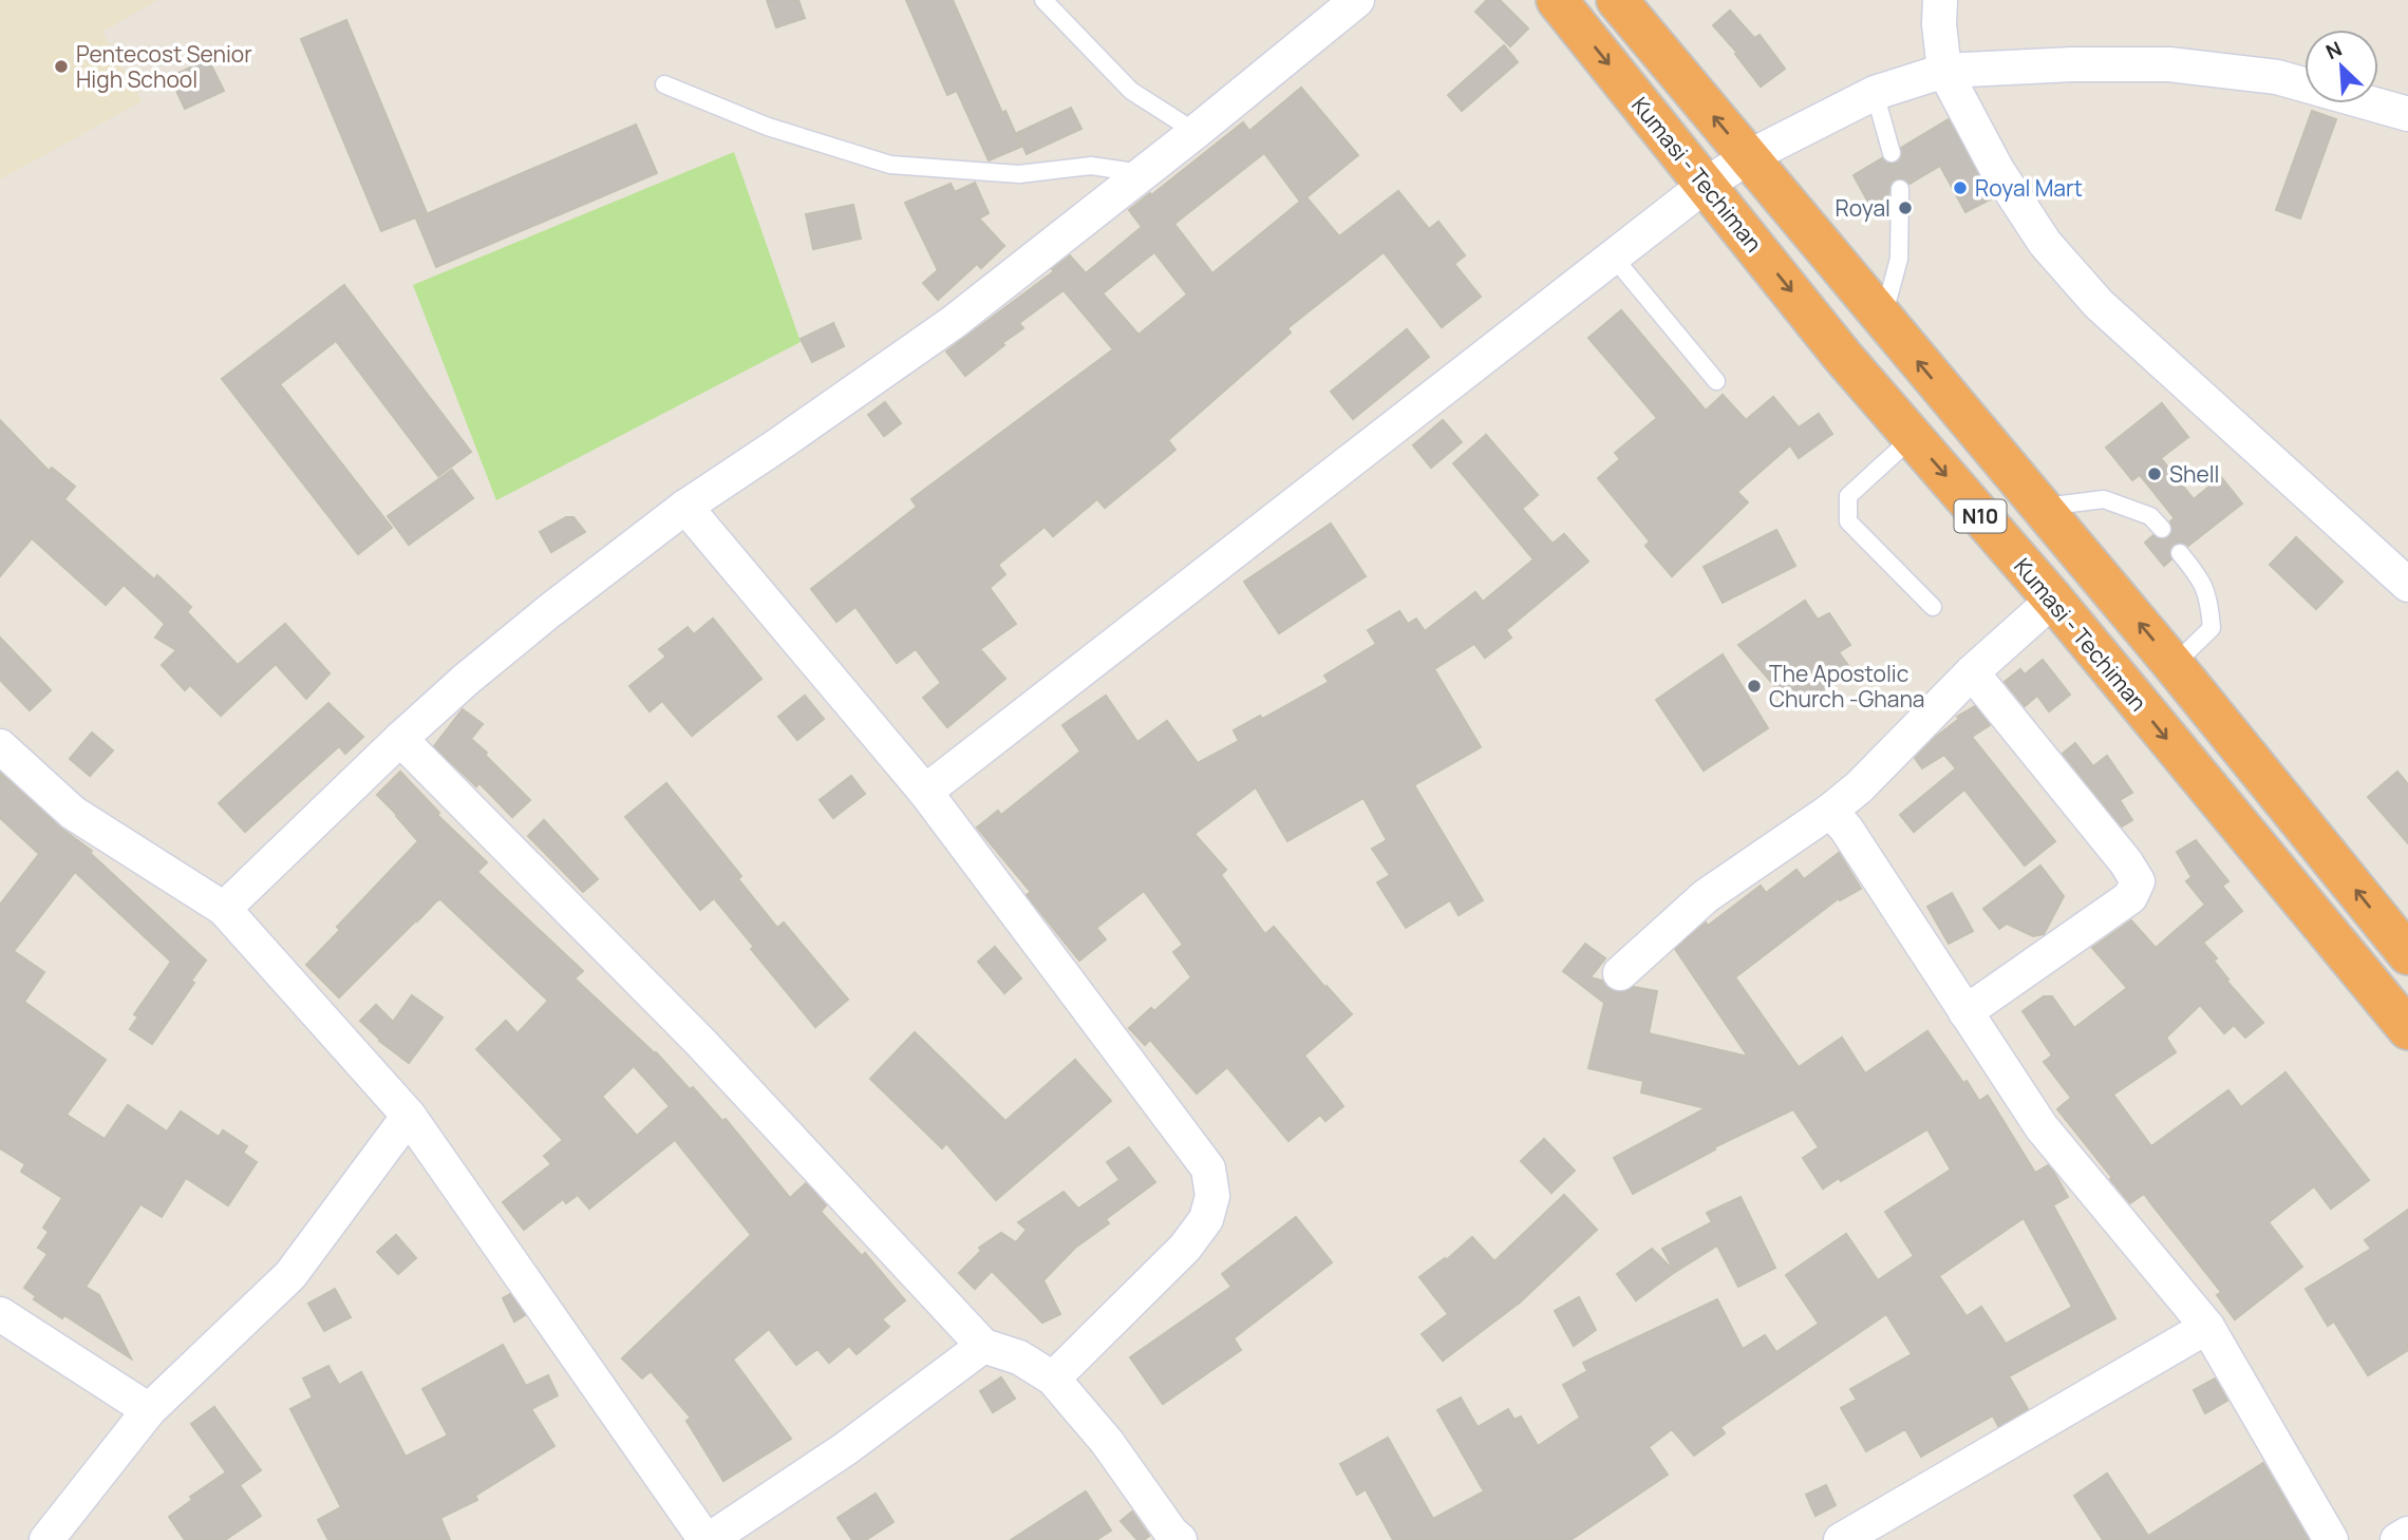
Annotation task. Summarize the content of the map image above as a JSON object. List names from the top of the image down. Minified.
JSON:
{"streets":{"highway":["Kumasi - Techiman","N10"]},"places":["Pentecost Senior High School","Royal Mart","Royal","Shell","The Apostolic Church -Ghana"],"north":"top left"}
